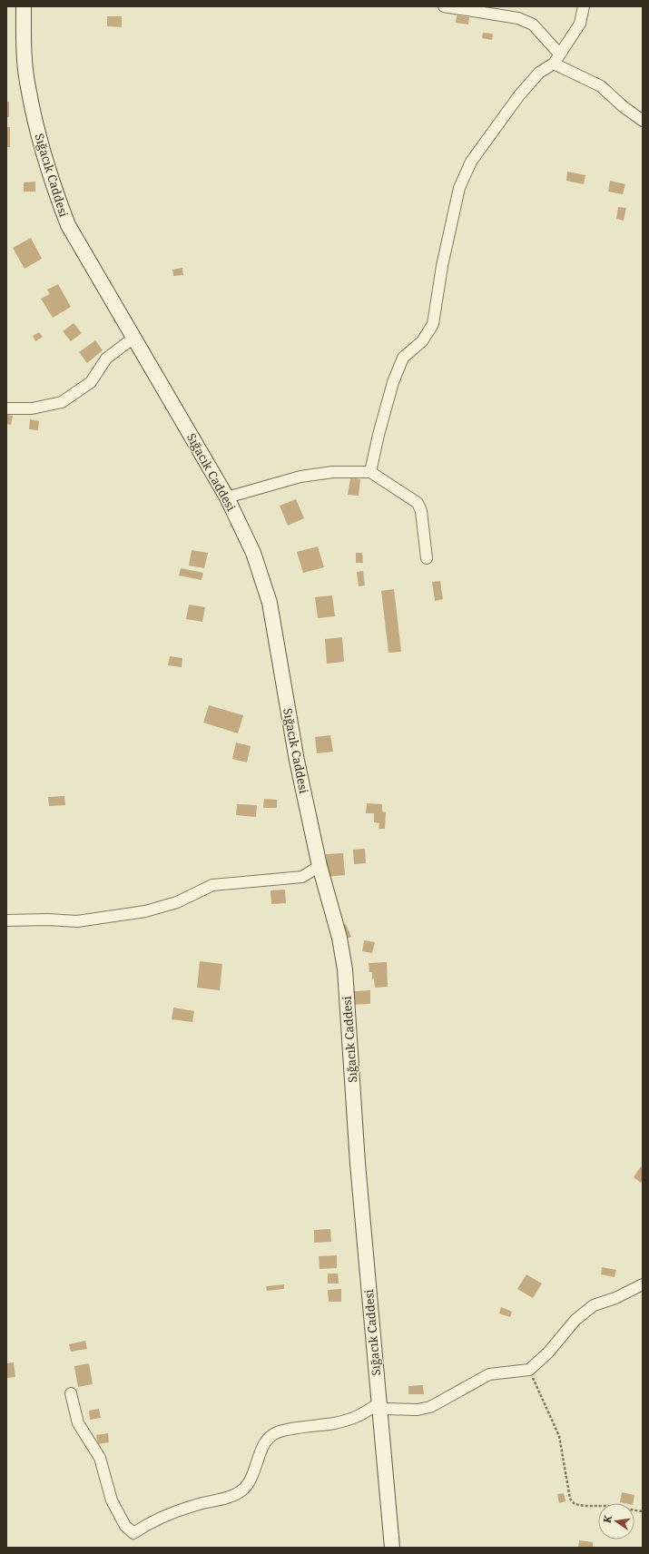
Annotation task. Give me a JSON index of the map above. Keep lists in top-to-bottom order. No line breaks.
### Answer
{"streets":{"main road":["Sığacık Caddesi"]},"north":"left"}
